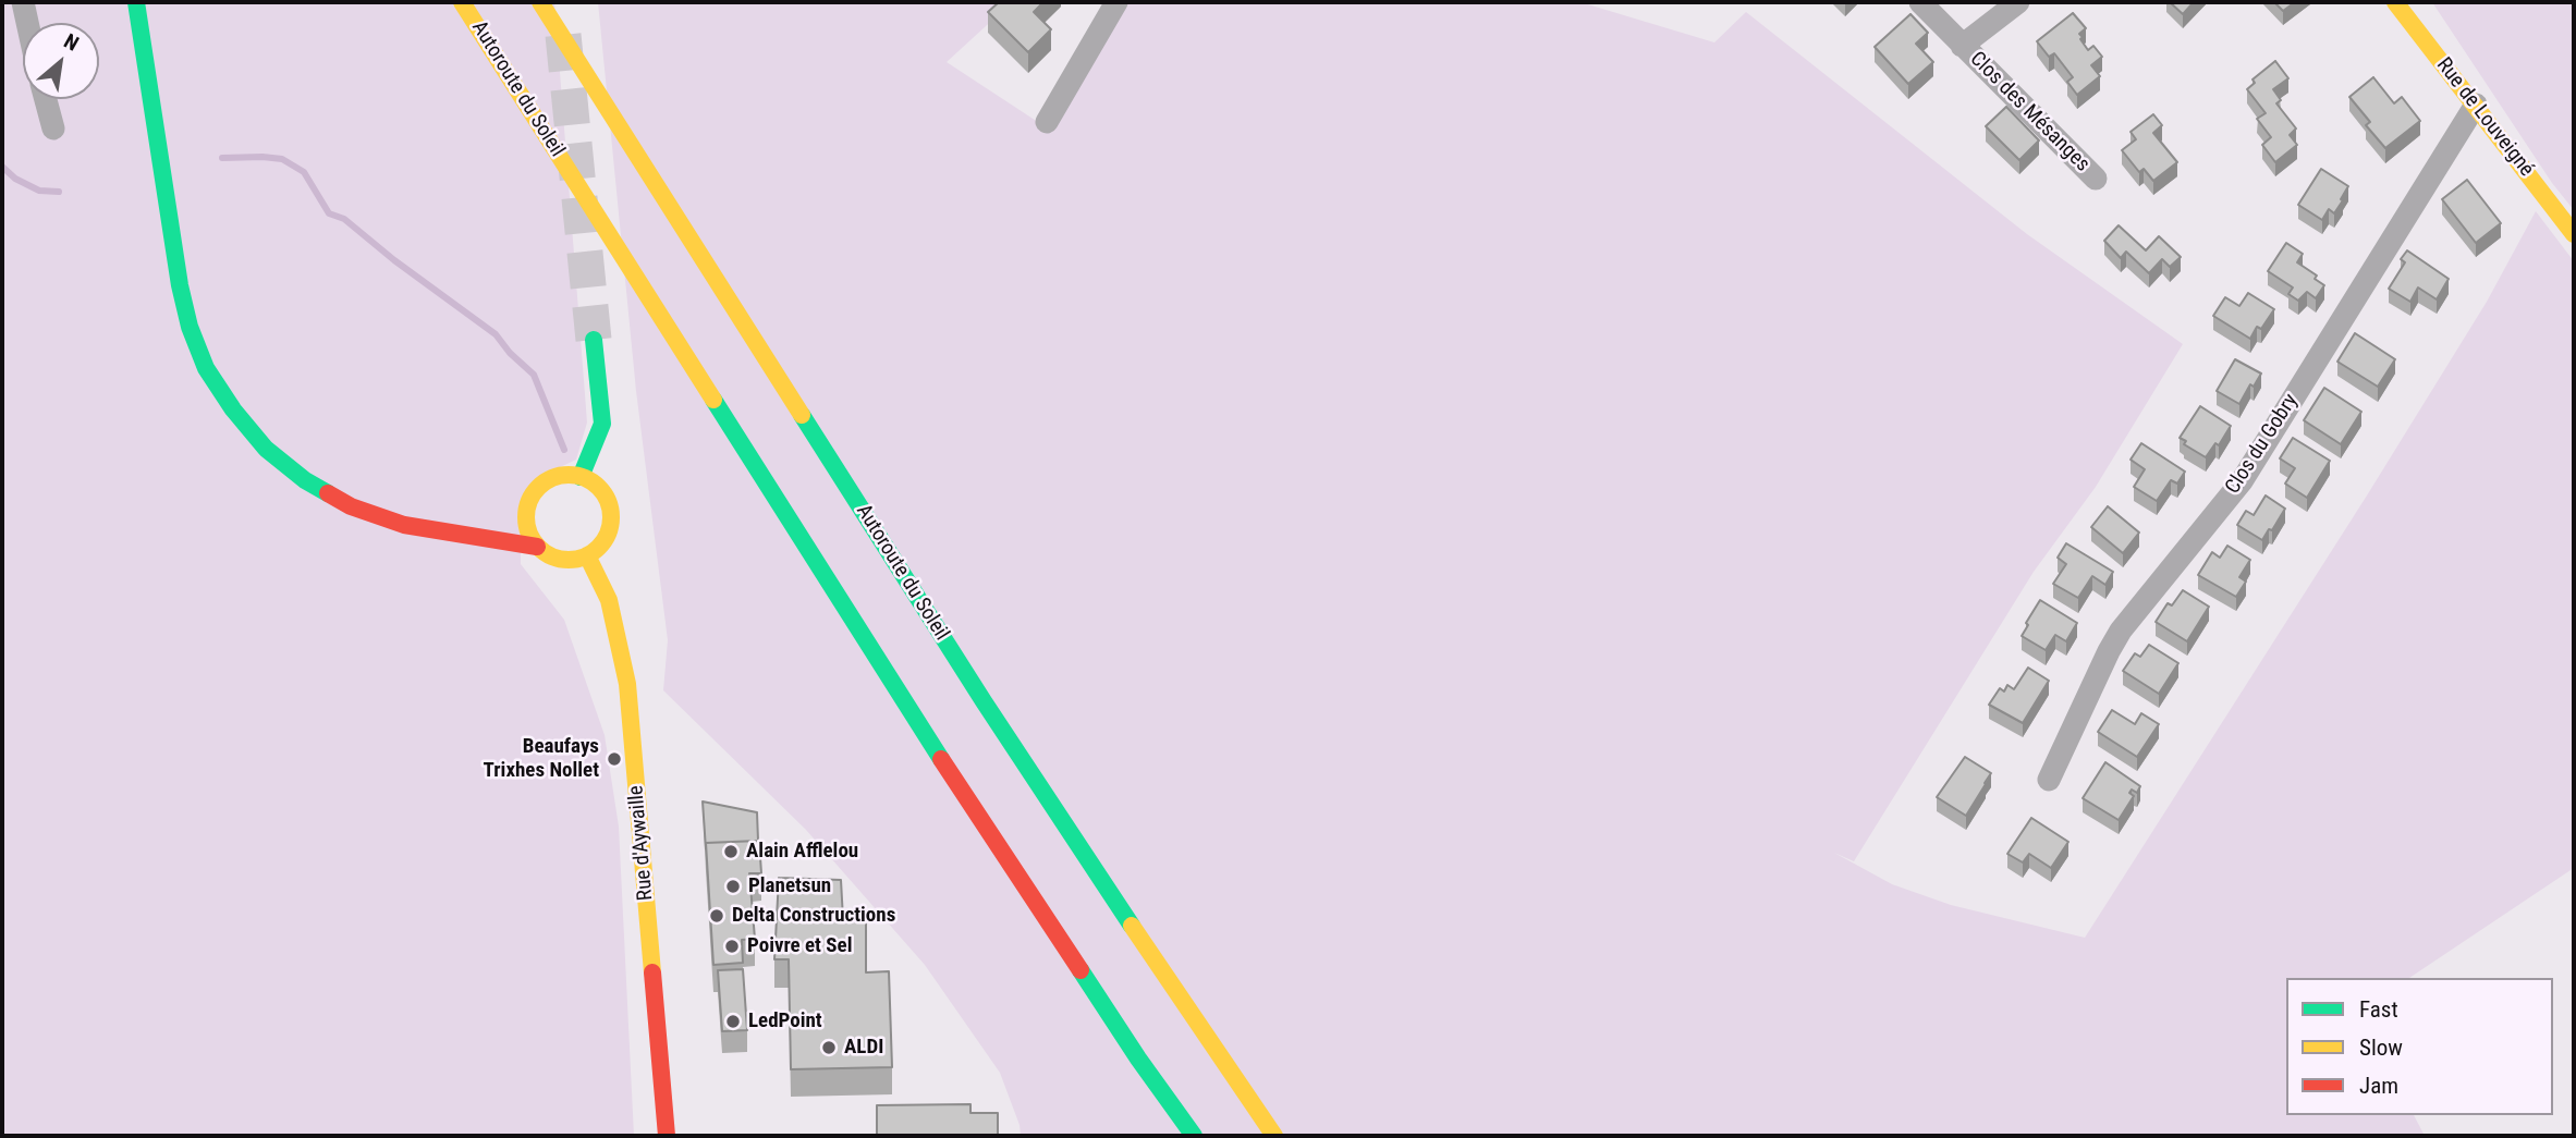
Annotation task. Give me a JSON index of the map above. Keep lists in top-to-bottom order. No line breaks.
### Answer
{"streets":{"main road":["Autoroute du Soleil","Rue de Louveigné","Rue d'Aywaille"],"street":["Clos des Mésanges","Clos du Gobry"]},"crossings":[["Rue de Louveigné","Clos du Gobry"]],"places":["Beaufays Trixhes Nollet","Alain Afflelou","Planetsun","Delta Constructions","Poivre et Sel","LedPoint","ALDI"],"legend":["Fast","Slow","Jam"],"north":"top right"}
